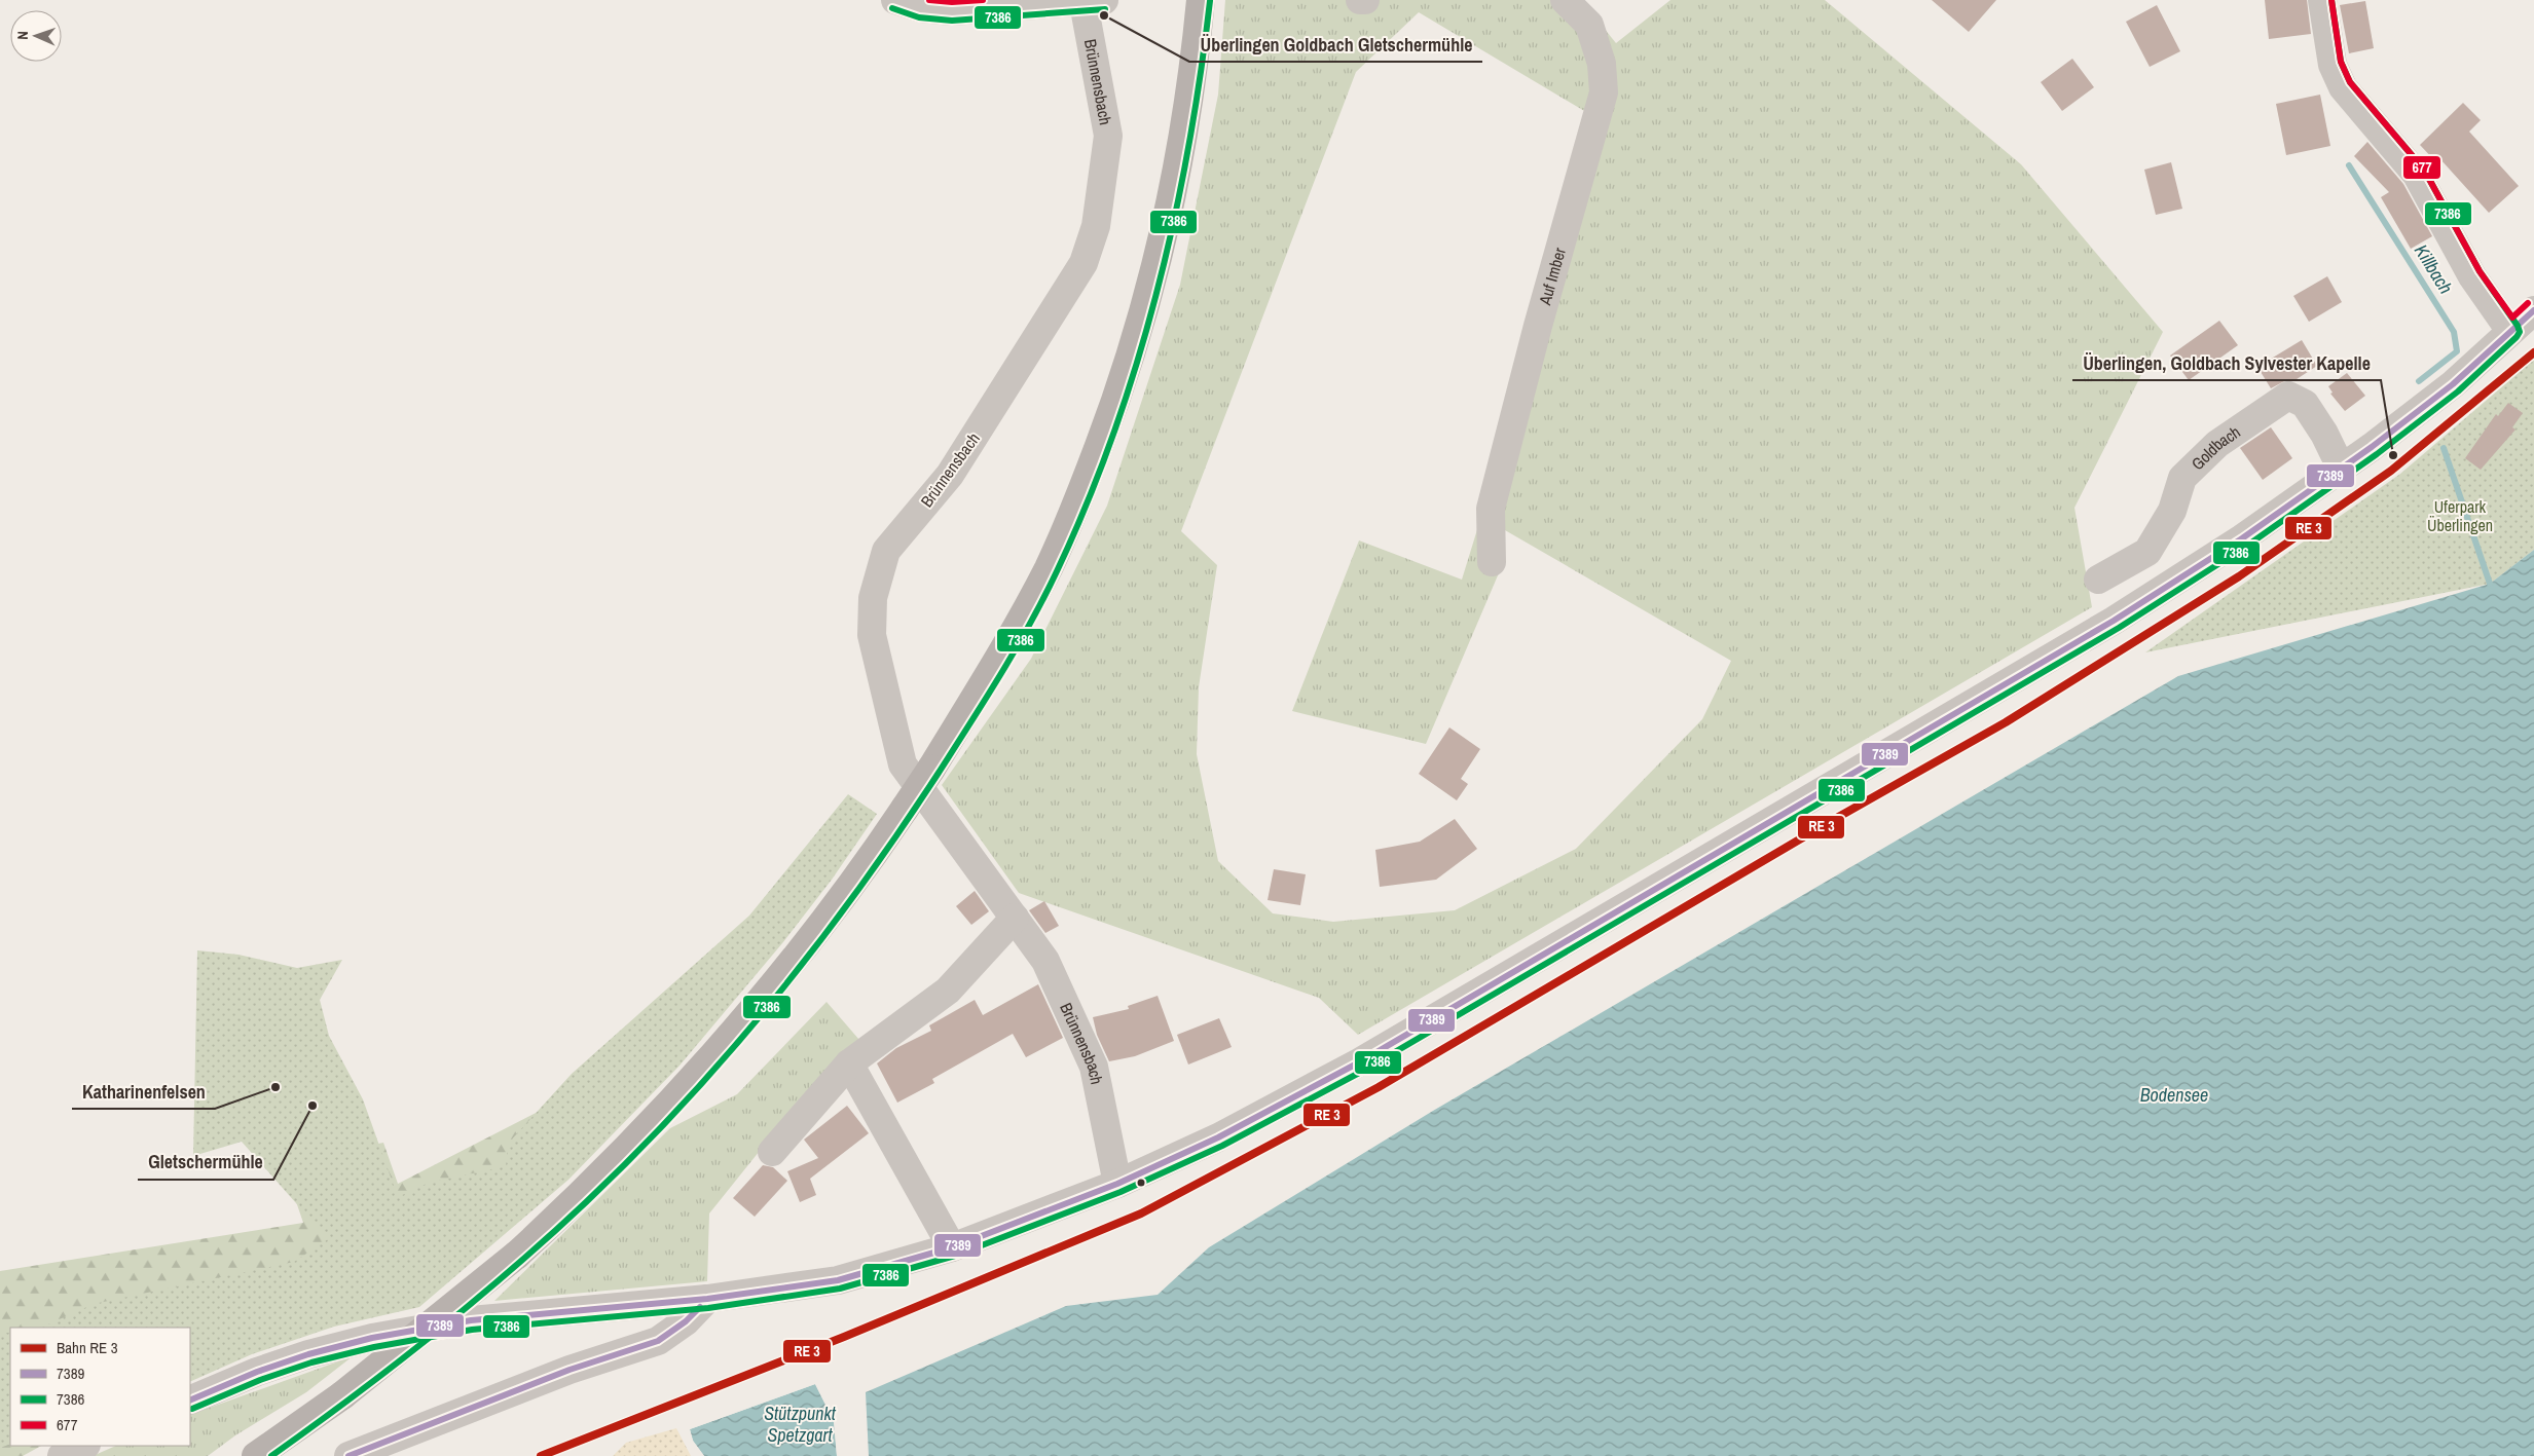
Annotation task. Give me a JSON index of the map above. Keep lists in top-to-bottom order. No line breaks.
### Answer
{"streets":{"street":["Brünnensbach","Auf Imber","Goldbach"]},"water":["Killbach","Bodensee","Stützpunkt Spetzgart"],"parks":["Uferpark Überlingen"],"places":["Überlingen Goldbach Gletschermühle","Überlingen, Goldbach Sylvester Kapelle","Katharinenfelsen","Gletschermühle"],"lines":["transit line 7386","transit line 677","transit line 7389"],"legend":["Bahn RE 3","7389","7386","677"],"north":"left"}
